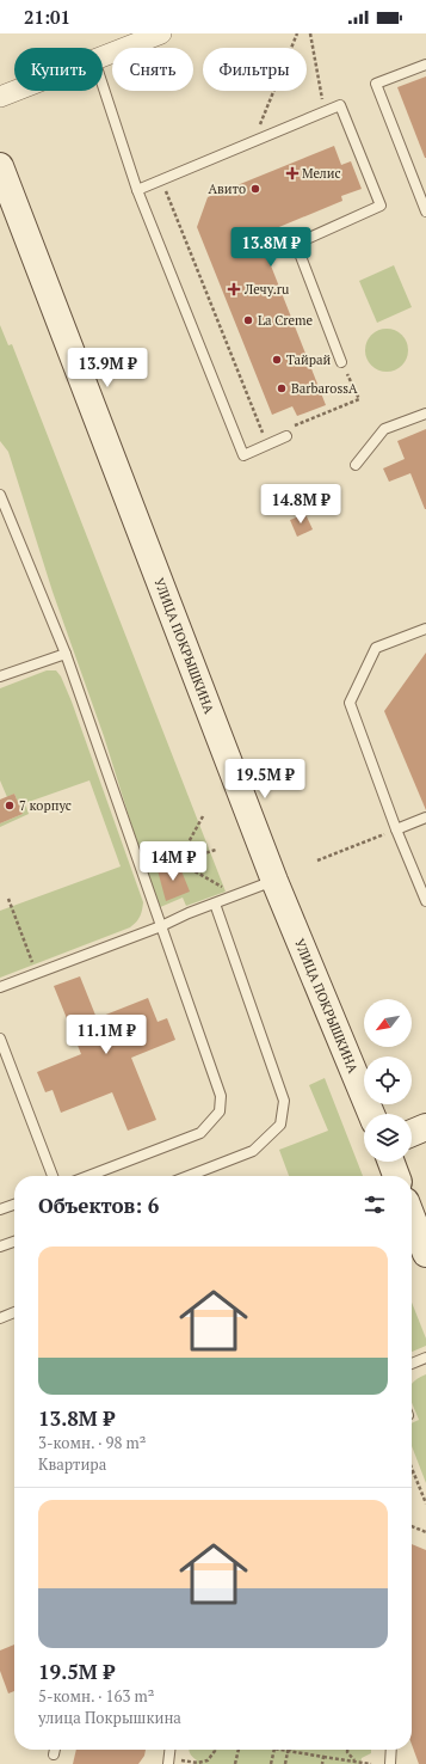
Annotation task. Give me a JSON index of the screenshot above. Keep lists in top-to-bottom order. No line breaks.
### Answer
{"streets":{"main road":["УЛИЦА ПОКРЫШКИНА"]},"places":{"health":["Мелис","Лечу.ru"],"other":["Авито","La Creme","Тайрай","BarbarossA","7 корпус"]},"north":"bottom left","page":{"status":"21:01","chip":["Купить","Снять","Фильтры"],"price":["13.8M ₽","13.9M ₽","14.8M ₽","19.5M ₽","14M ₽","11.1M ₽"],"heading":"Объектов: 6","list":[{"name":"13.8M ₽","note":"3-комн. · 98 m² · Квартира"},{"name":"19.5M ₽","note":"5-комн. · 163 m² · улица Покрышкина"}]}}
